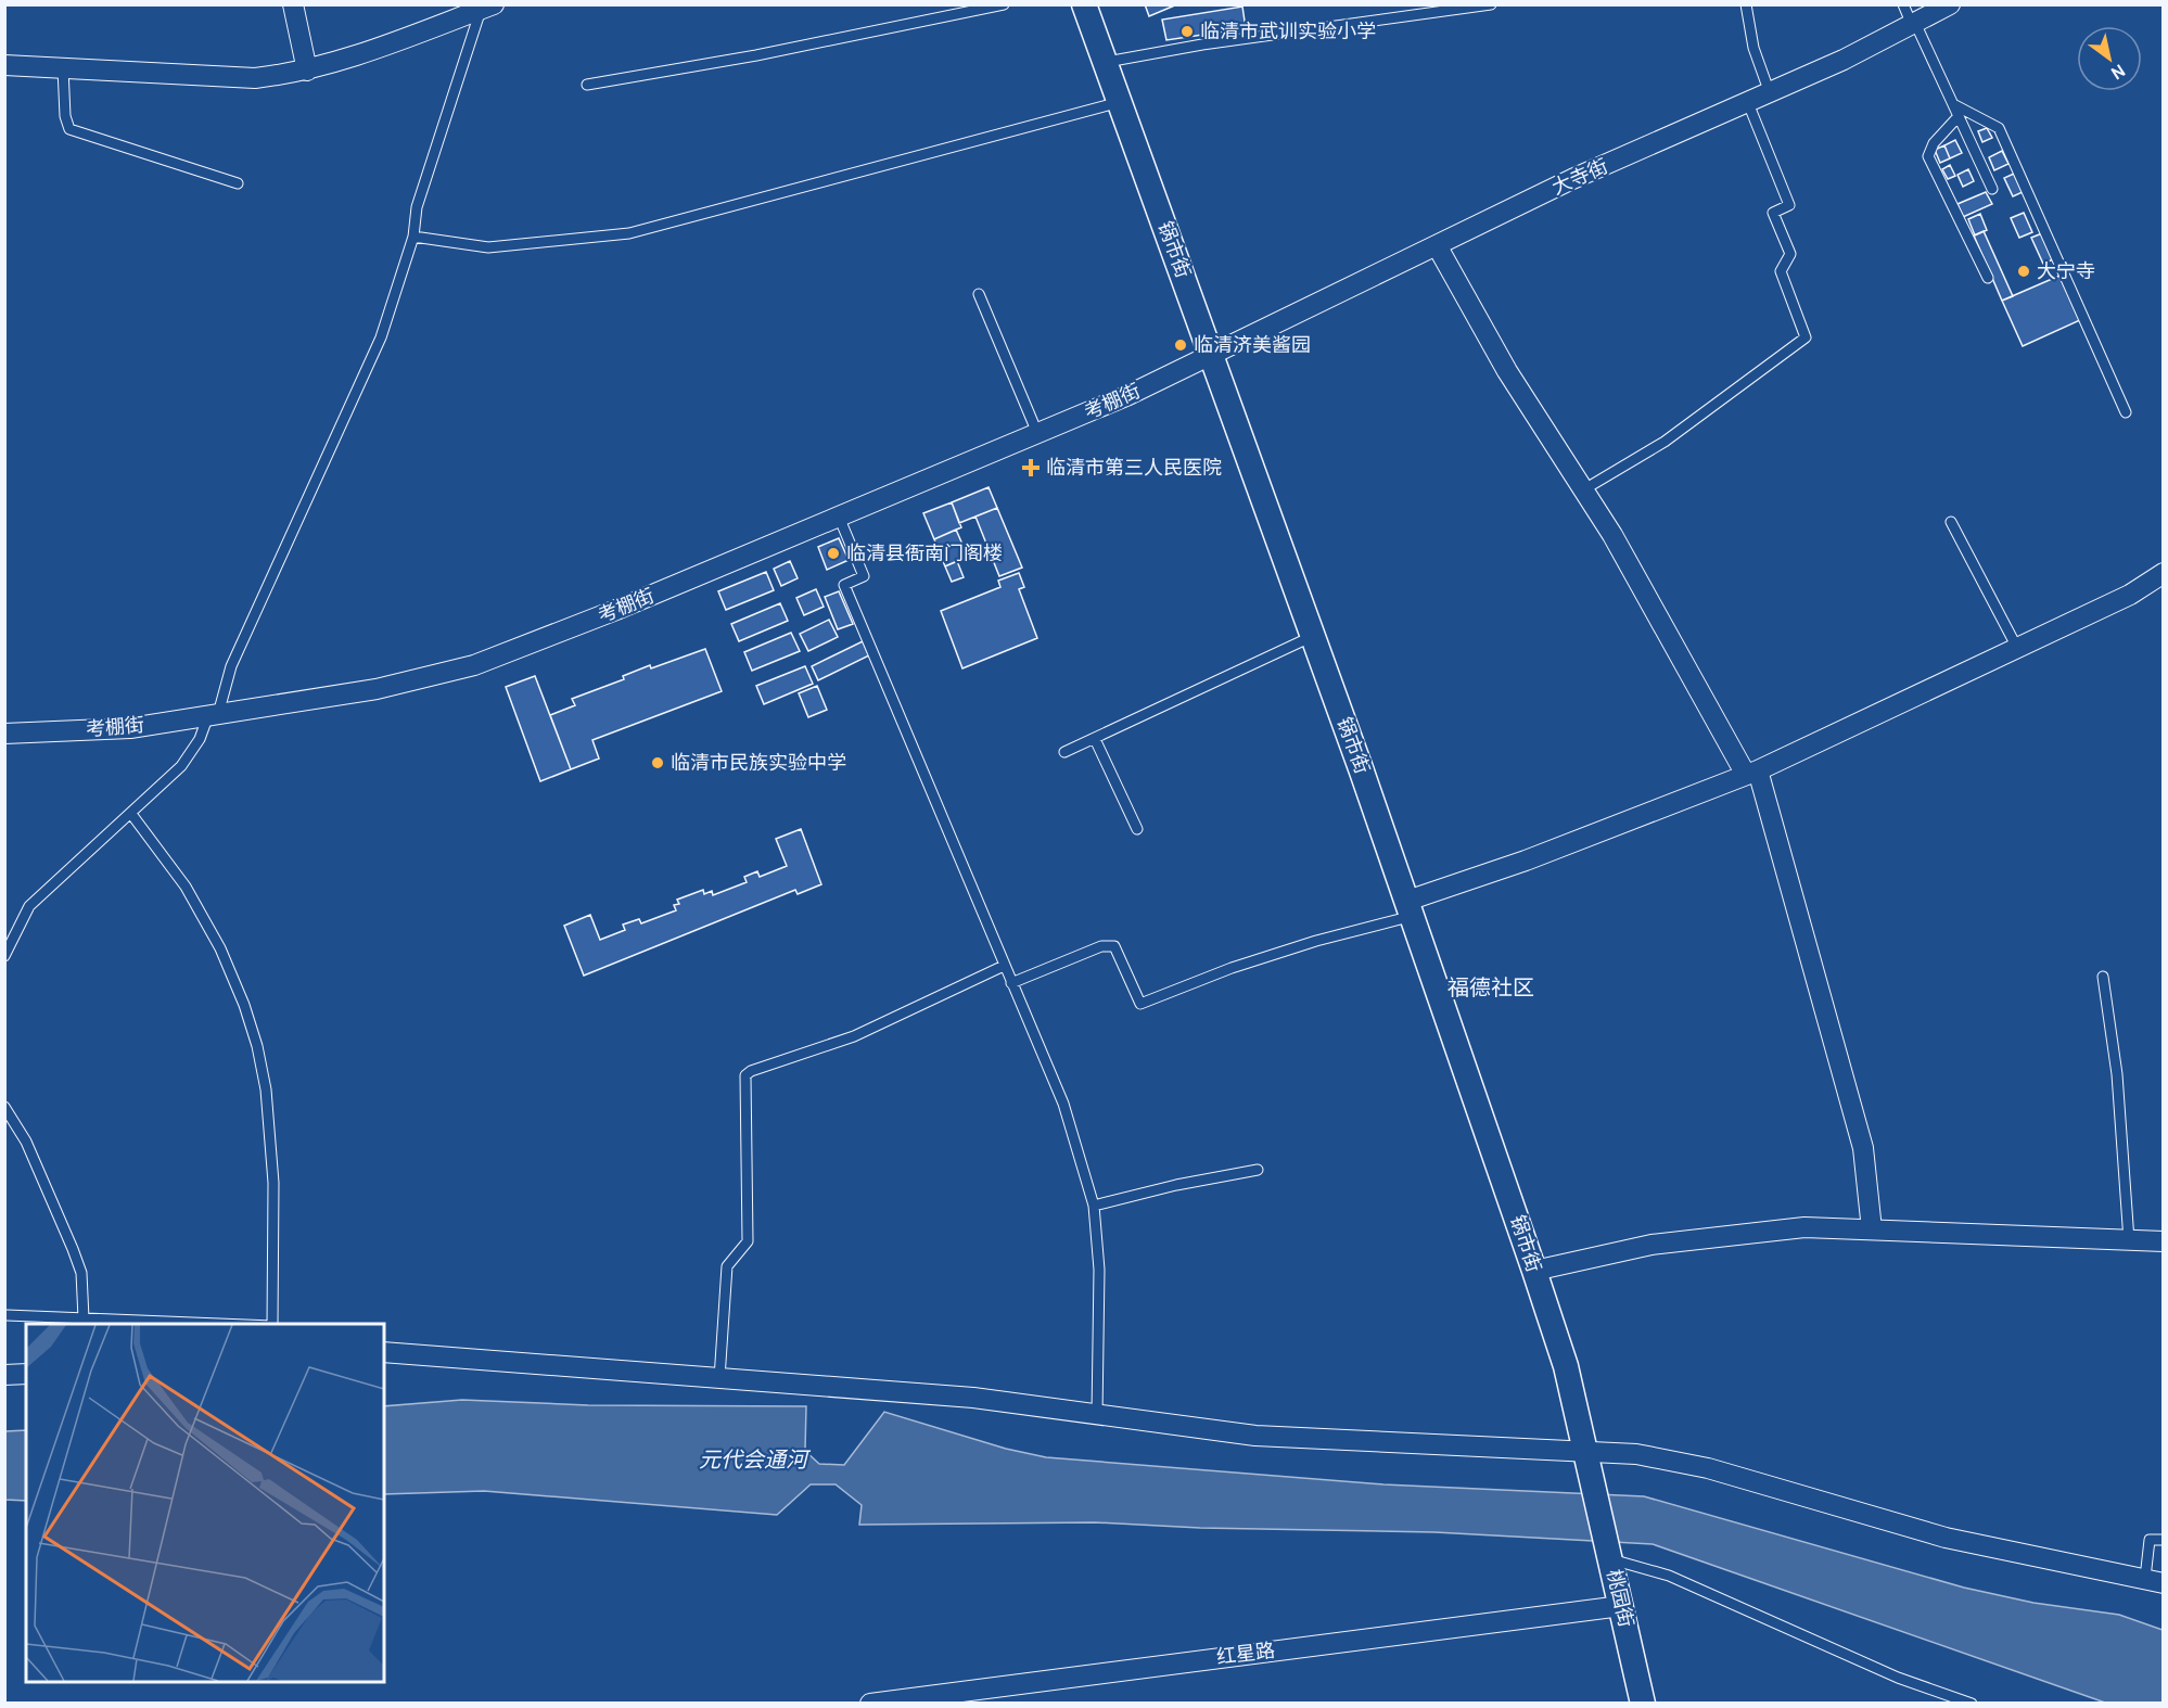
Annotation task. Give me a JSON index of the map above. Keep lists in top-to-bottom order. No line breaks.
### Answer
{"streets":{"street":["大寺街","锅市街","考棚街","桃园街","红星路"]},"crossings":[["大寺街","锅市街"],["大寺街","考棚街"],["锅市街","考棚街"],["锅市街","桃园街"],["桃园街","红星路"]],"districts":["福德社区"],"water":["元代会通河"],"places":{"other":["临清市武训实验小学","大宁寺","临清济美酱园","临清县衙南门阁楼","临清市民族实验中学"],"health":["临清市第三人民医院"]},"north":"bottom right"}
